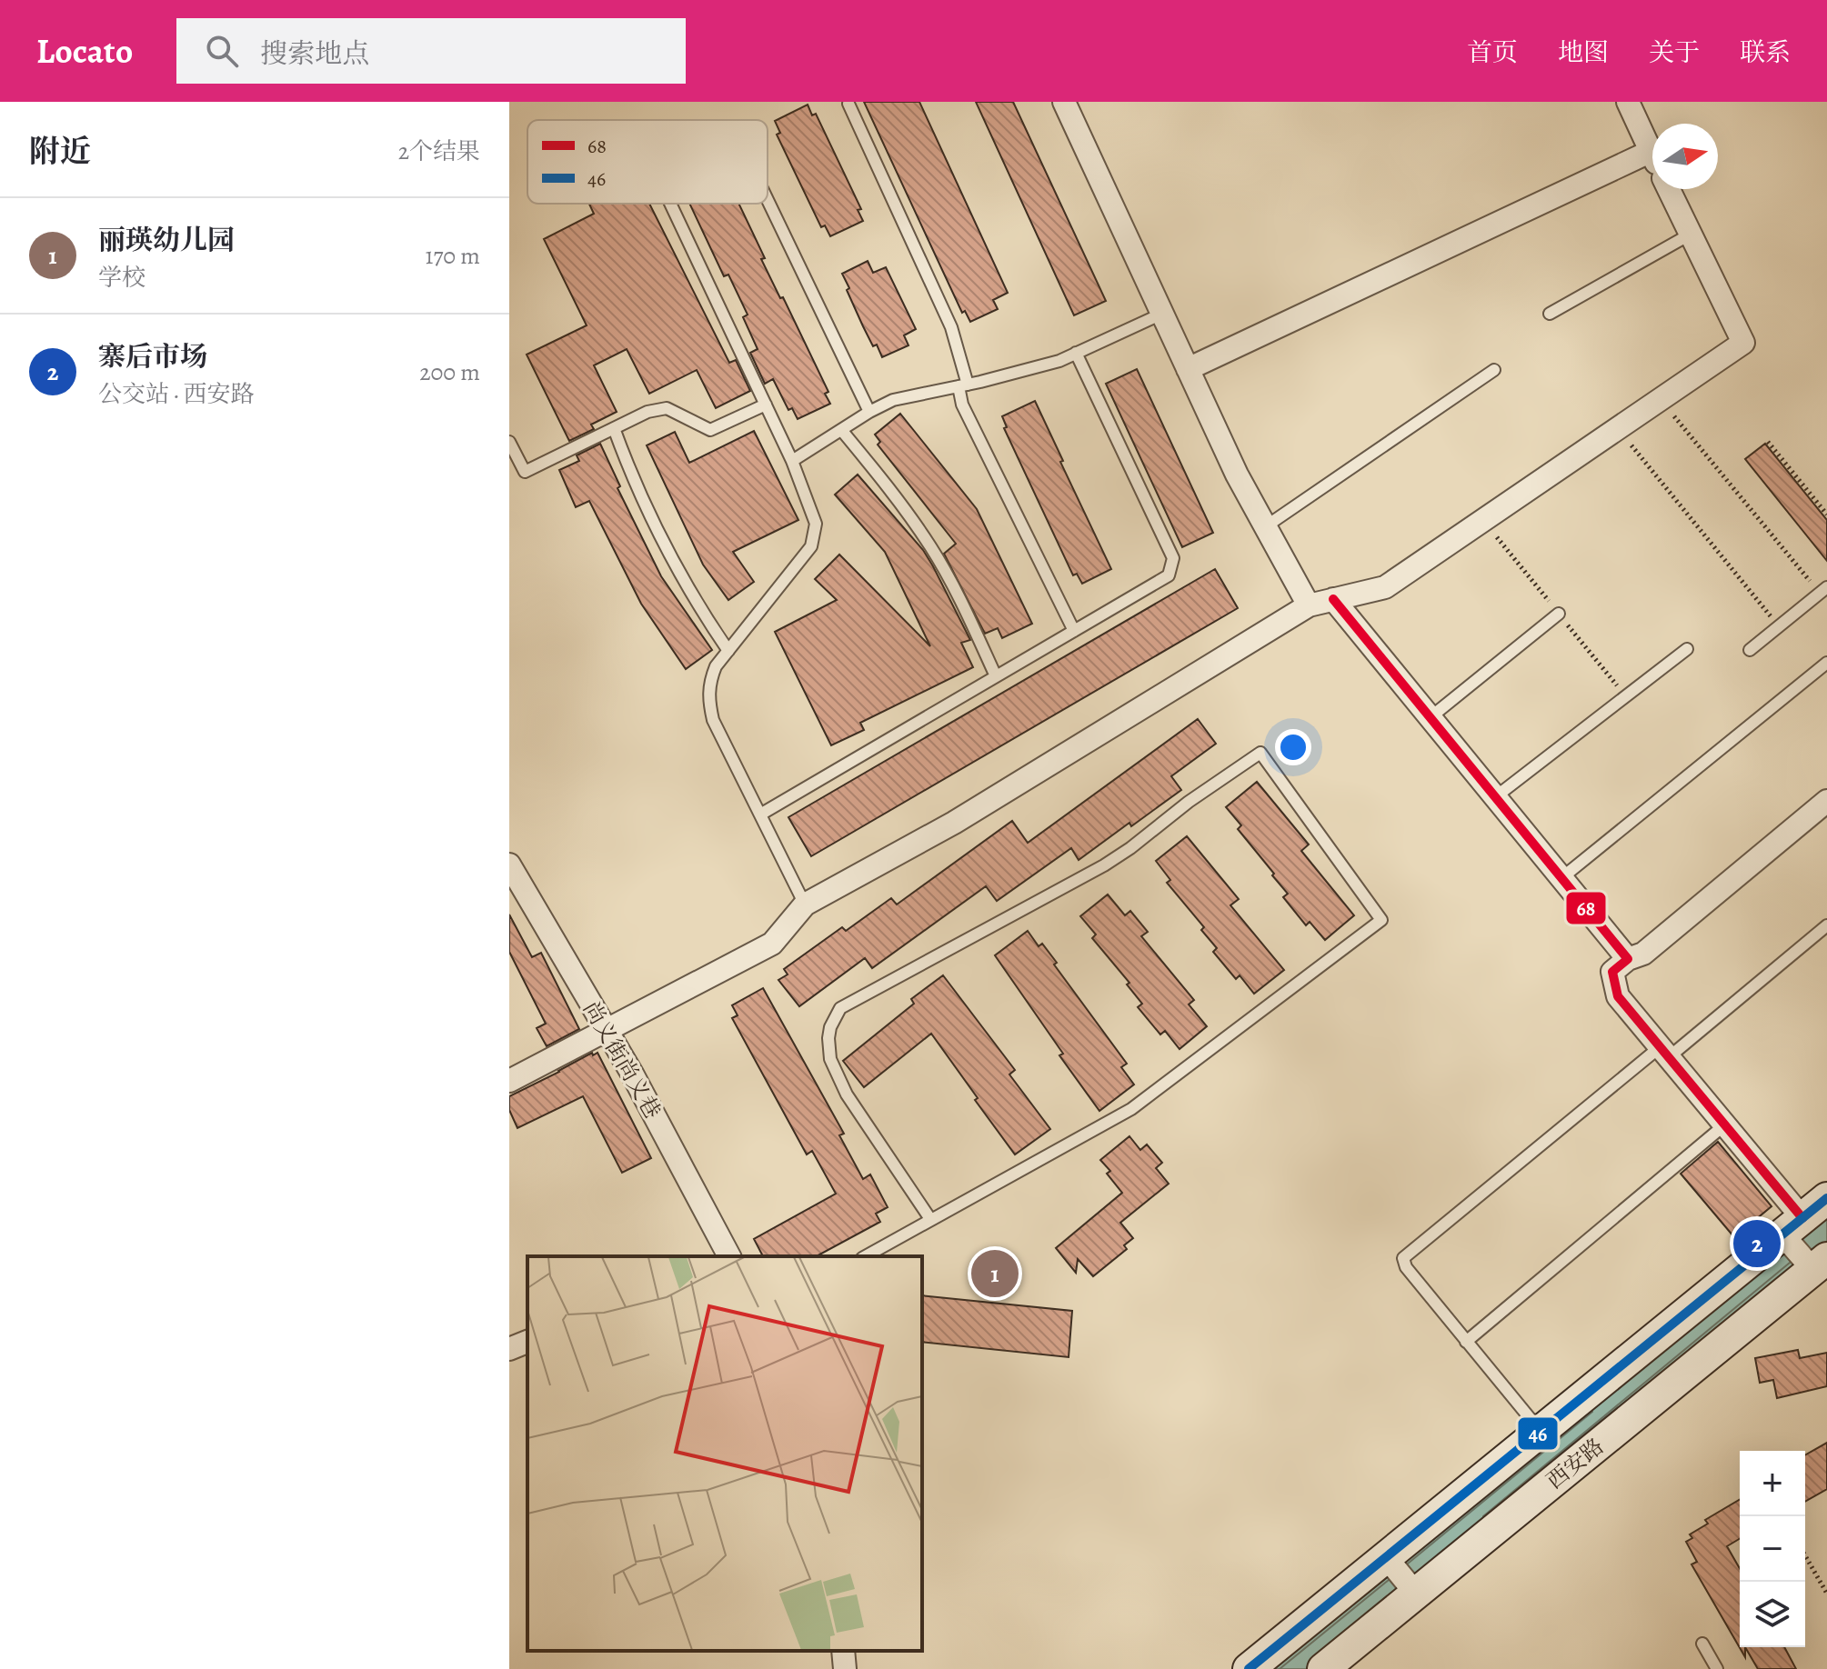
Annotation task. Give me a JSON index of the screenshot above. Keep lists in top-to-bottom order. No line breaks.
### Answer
{"streets":{"street":["尚义街尚义巷","西安路"]},"lines":["transit line 68","transit line 46"],"legend":["68","46"],"north":"right","page":{"header":"Locato","search":"搜索地点","nav":["首页","地图","关于","联系"],"heading":["附近","2个结果"],"list":[{"mark":"1","name":"丽瑛幼儿园","note":"学校","value":"170 m"},{"mark":"2","name":"寨后市场","note":"公交站 · 西安路","value":"200 m"}],"pins":["2","1"],"map_buttons":["+","−"]}}
